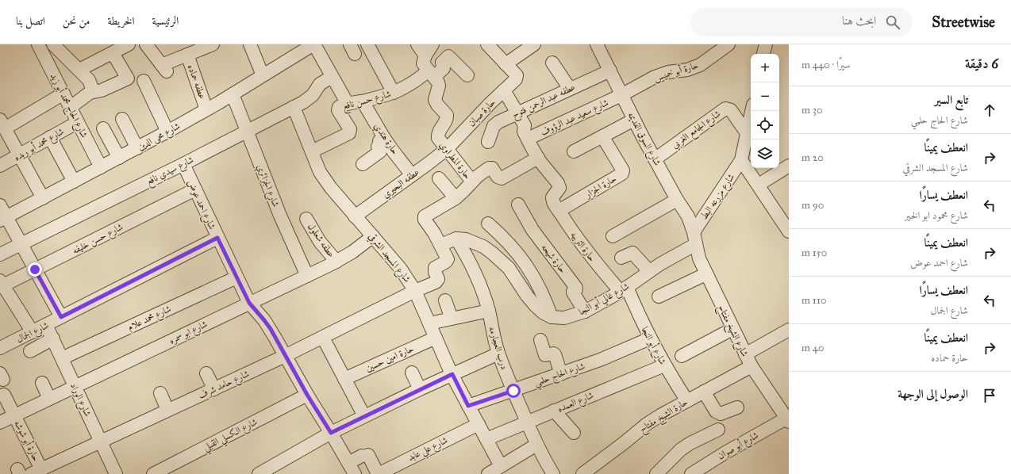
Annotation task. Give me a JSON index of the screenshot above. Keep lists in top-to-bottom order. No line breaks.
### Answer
{"streets":{"street":["حارة أبو خميس","عطفه حماده","شارع حسن نافع","عطفه عبد الرحمن فتوح","شارع الحاج محمد أبو زيد","حارة صبان","شارع سعيد عبد الرؤوف","شارع الجامع الغربي","شارع محى الدين","حارة هندي","شارع السوق القديمه","شارع محمد أبو ريده","حارة المطراوي","شارع سيدي نافع","عطفه البحيري","شارع الجزائري","حارة الجزار","شارع مزرعه البط","شارع احمد عوض","شارع حسن خليفه","عطفه شعلول","حارة التربيه","شارع المسجد الشرقي","حارة شيحه","شارع غالي أبو النجا","شارع محمد علام","شارع الشيخ مفتاح","شارع الجمال","شارع ابو سمره","شارع أبو النجا","درب العجارمه","حارة امين حسين","شارع الحاج حلمي","شارع حامد شرف","شارع الوراد","شارع العمده","حارة الشيخ مفتاح","شارع الكسلي القبلي","حارة أبو شوشه","شارع أبو صوان","شارع علي عابد"]},"crossings":[["حارة أبو خميس","شارع سعيد عبد الرؤوف"],["حارة أبو خميس","شارع السوق القديمه"],["عطفه حماده","شارع محى الدين"],["شارع حسن نافع","حارة هندي"],["شارع حسن نافع","حارة المطراوي"],["عطفه عبد الرحمن فتوح","شارع السوق القديمه"],["شارع الحاج محمد أبو زيد","شارع محى الدين"],["شارع الحاج محمد أبو زيد","شارع محمد أبو ريده"],["حارة صبان","حارة المطراوي"],["حارة صبان","عطفه البحيري"],["شارع سعيد عبد الرؤوف","شارع السوق القديمه"],["شارع الجامع الغربي","شارع السوق القديمه"],["شارع محى الدين","شارع الجزائري"],["حارة هندي","عطفه البحيري"],["شارع السوق القديمه","شارع مزرعه البط"],["شارع السوق القديمه","شارع غالي أبو النجا"],["شارع السوق القديمه","شارع الشيخ مفتاح"],["حارة المطراوي","عطفه البحيري"],["شارع سيدي نافع","شارع الجزائري"],["شارع سيدي نافع","شارع احمد عوض"],["شارع سيدي نافع","شارع المسجد الشرقي"],["عطفه البحيري","شارع المسجد الشرقي"],["شارع الجزائري","شارع ابو سمره"],["حارة الجزار","حارة التربيه"],["شارع مزرعه البط","شارع غالي أبو النجا"],["شارع مزرعه البط","شارع الشيخ مفتاح"],["شارع احمد عوض","شارع حسن خليفه"],["شارع احمد عوض","شارع محمد علام"],["شارع احمد عوض","شارع الجمال"],["شارع احمد عوض","شارع ابو سمره"],["شارع احمد عوض","شارع حامد شرف"],["شارع احمد عوض","شارع الكسلي القبلي"],["عطفه شعلول","شارع ابو سمره"],["حارة التربيه","شارع غالي أبو النجا"],["حارة التربيه","شارع أبو النجا"],["شارع المسجد الشرقي","شارع ابو سمره"],["شارع المسجد الشرقي","حارة امين حسين"],["شارع المسجد الشرقي","شارع الحاج حلمي"],["شارع المسجد الشرقي","شارع حامد شرف"],["شارع المسجد الشرقي","شارع العمده"],["شارع المسجد الشرقي","شارع علي عابد"],["حارة شيحه","شارع غالي أبو النجا"],["شارع غالي أبو النجا","شارع الشيخ مفتاح"],["شارع غالي أبو النجا","شارع أبو النجا"],["شارع محمد علام","شارع الوراد"],["شارع الشيخ مفتاح","حارة الشيخ مفتاح"],["شارع الشيخ مفتاح","شارع أبو صوان"],["شارع الجمال","شارع الوراد"],["شارع ابو سمره","شارع الوراد"],["شارع ابو سمره","حارة أبو شوشه"],["شارع أبو النجا","شارع الحاج حلمي"],["شارع أبو النجا","شارع العمده"],["شارع أبو النجا","حارة الشيخ مفتاح"],["درب العجارمه","شارع الحاج حلمي"],["درب العجارمه","شارع العمده"],["شارع حامد شرف","شارع الوراد"],["شارع حامد شرف","حارة أبو شوشه"]],"page":{"header":"Streetwise","search":"ابحث هنا","nav":["الرئيسية","الخريطة","من نحن","اتصل بنا"],"heading":["6 دقيقة","سيرًا · 440 m"],"map_buttons":["+","−"],"list":[["تابع السير","شارع الحاج حلمي","30 m"],["انعطف يمينًا","شارع المسجد الشرقي","20 m"],["انعطف يسارًا","شارع محمود ابو الخير","90 m"],["انعطف يمينًا","شارع احمد عوض","150 m"],["انعطف يسارًا","شارع الجمال","110 m"],["انعطف يمينًا","حارة حماده","40 m"],"الوصول إلى الوجهة"]}}
